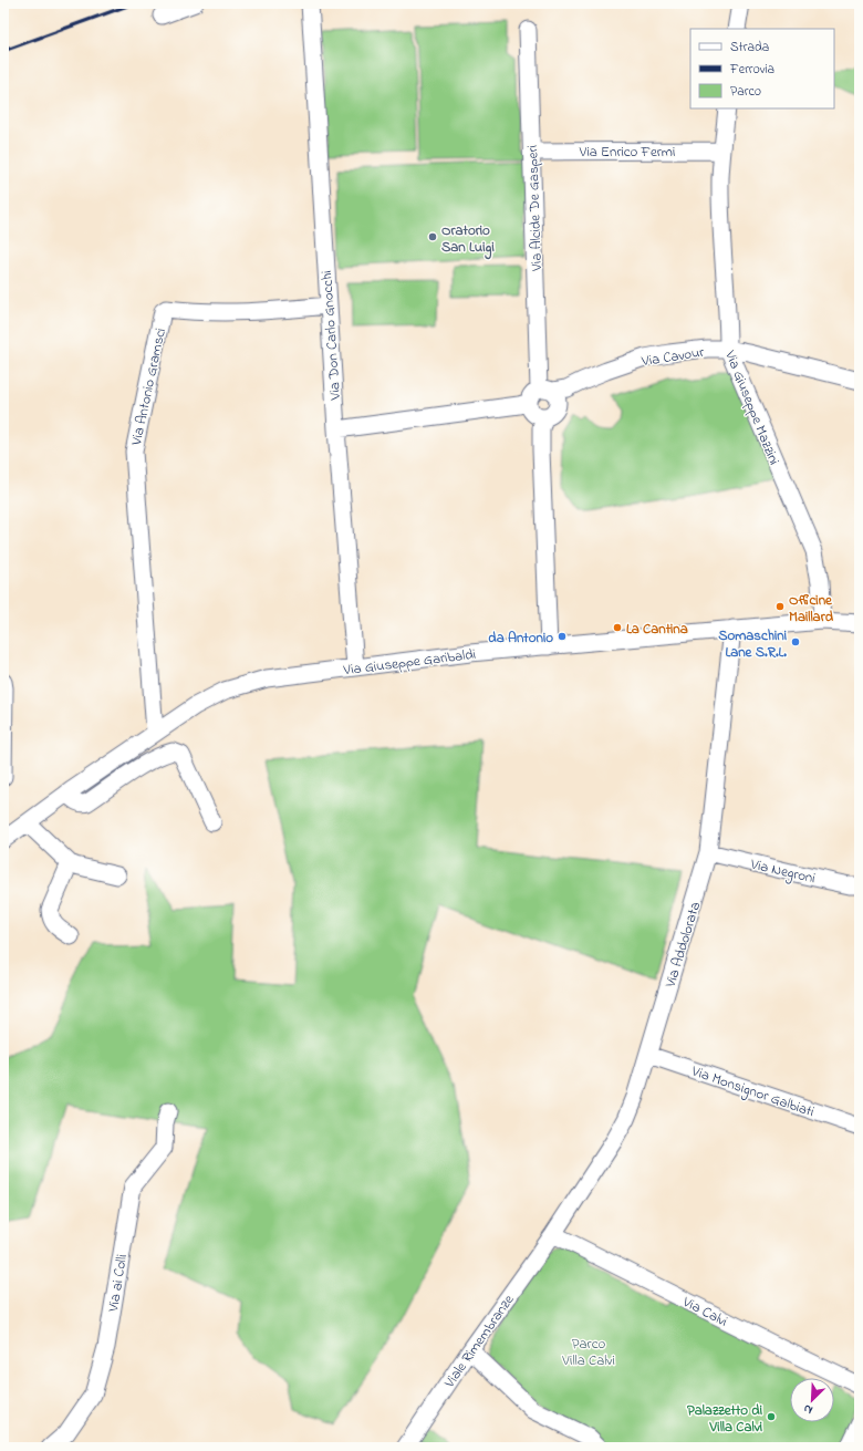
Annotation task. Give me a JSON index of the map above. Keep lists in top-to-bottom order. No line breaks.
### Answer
{"streets":{"street":["Via Enrico Fermi","Via Alcide De Gasperi","Via Don Carlo Gnocchi","Via Cavour","Via Antonio Gramsci","Via Giuseppe Mazzini","Via Giuseppe Garibaldi","Via Negroni","Via Addolorata","Via Monsignor Galbiati","Via ai Colli","Via Calvi","Viale Rimembranze"]},"crossings":[["Via Enrico Fermi","Via Alcide De Gasperi"],["Via Enrico Fermi","Via Giuseppe Mazzini"],["Via Alcide De Gasperi","Via Cavour"],["Via Don Carlo Gnocchi","Via Antonio Gramsci"],["Via Don Carlo Gnocchi","Via Giuseppe Garibaldi"],["Via Cavour","Via Giuseppe Mazzini"],["Via Antonio Gramsci","Via Giuseppe Garibaldi"],["Via Giuseppe Mazzini","Via Giuseppe Garibaldi"],["Via Giuseppe Garibaldi","Via Addolorata"],["Via Negroni","Via Addolorata"],["Via Addolorata","Via Monsignor Galbiati"],["Via Addolorata","Via Calvi"],["Via Addolorata","Viale Rimembranze"],["Via Calvi","Viale Rimembranze"]],"parks":["Parco Villa Calvi"],"places":["Oratorio San Luigi","Officine Maillard","La Cantina","da Antonio","Somaschini Lane S.R.L.","Palazzetto di Villa Calvi"],"legend":["Strada","Ferrovia","Parco"],"north":"bottom left"}
